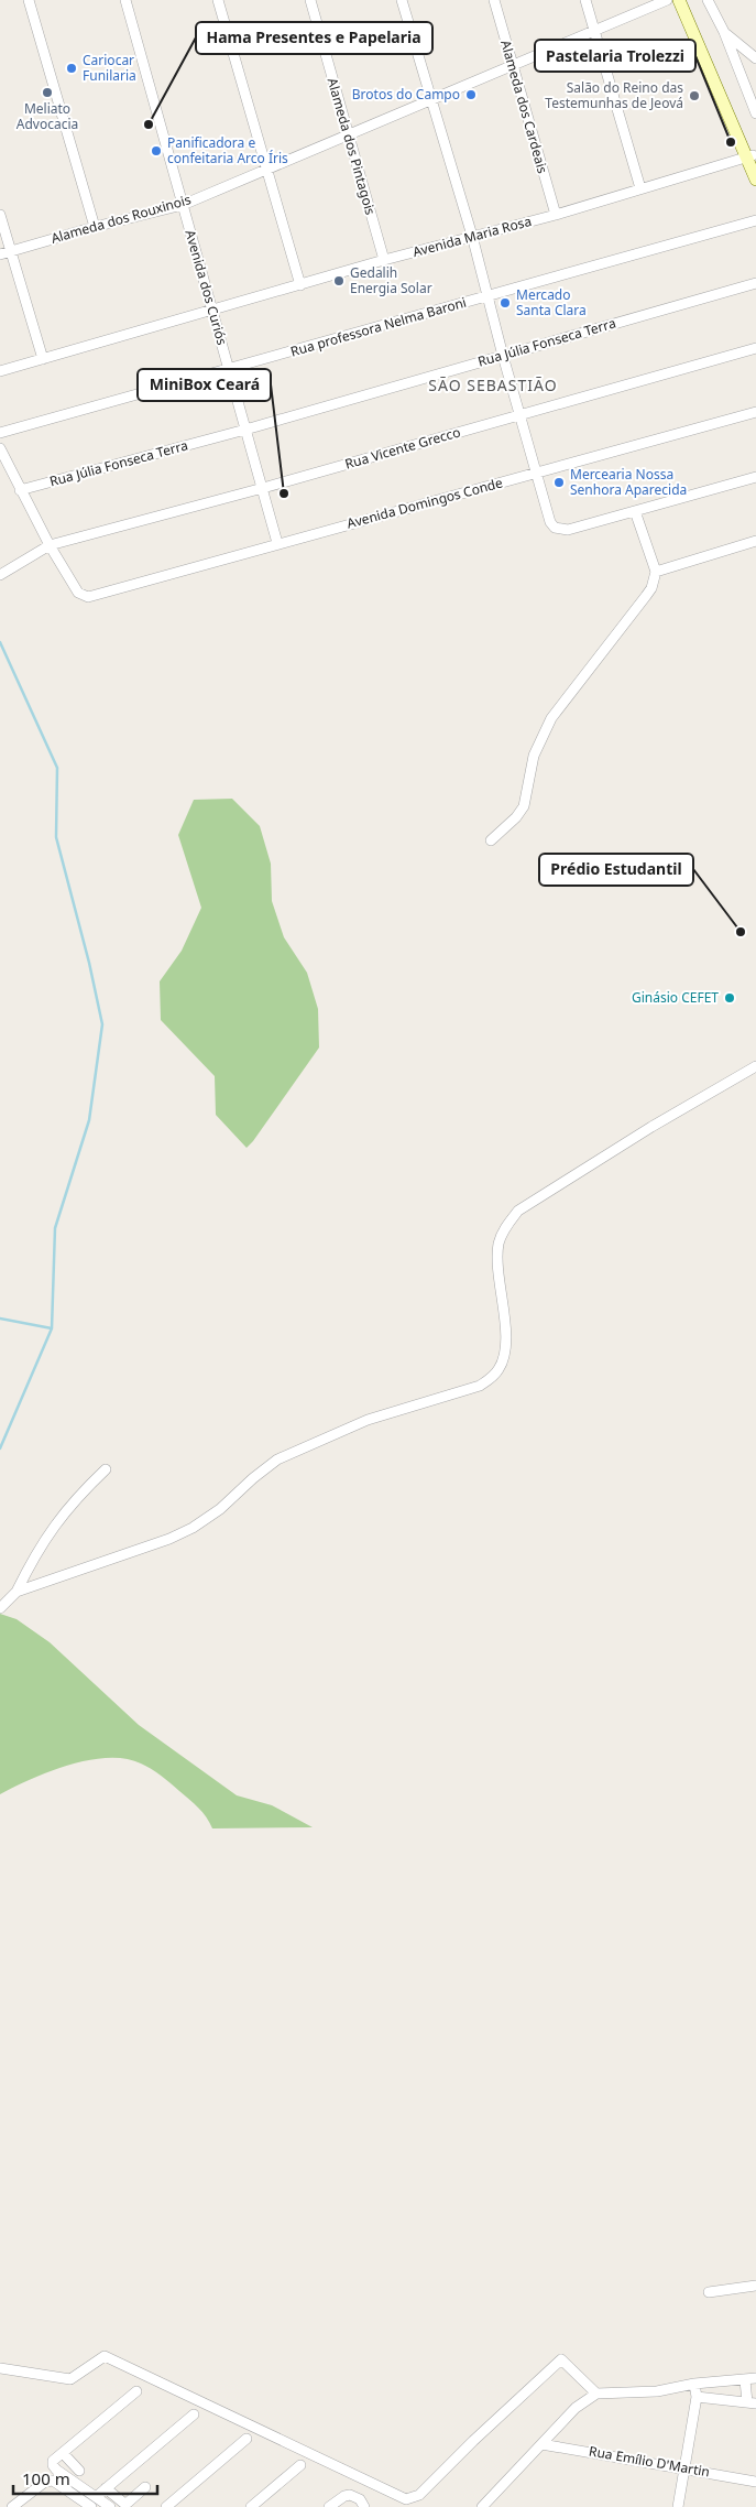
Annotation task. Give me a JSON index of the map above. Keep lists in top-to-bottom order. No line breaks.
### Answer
{"streets":{"street":["Alameda dos Cardeais","Alameda dos Pintagois","Alameda dos Rouxinois","Avenida Maria Rosa","Avenida dos Curiós","Rua professora Nelma Baroni","Rua Júlia Fonseca Terra","Rua Vicente Grecco","Avenida Domingos Conde","Rua Emílio D'Martin"]},"crossings":[["Alameda dos Cardeais","Alameda dos Rouxinois"],["Alameda dos Cardeais","Avenida Maria Rosa"],["Alameda dos Pintagois","Alameda dos Rouxinois"],["Alameda dos Pintagois","Avenida Maria Rosa"],["Alameda dos Rouxinois","Avenida dos Curiós"],["Avenida Maria Rosa","Avenida dos Curiós"],["Avenida dos Curiós","Rua professora Nelma Baroni"],["Avenida dos Curiós","Rua Júlia Fonseca Terra"],["Avenida dos Curiós","Rua Vicente Grecco"],["Avenida dos Curiós","Avenida Domingos Conde"],["Rua Vicente Grecco","Avenida Domingos Conde"]],"districts":["SÃO SEBASTIÃO"],"places":["Cariocar Funilaria","Meliato Advocacia","Brotos do Campo","Salão do Reino das Testemunhas de Jeová","Hama Presentes e Papelaria","Pastelaria Trolezzi","Panificadora e confeitaria Arco Íris","Gedalih Energia Solar","Mercado Santa Clara","Mercearia Nossa Senhora Aparecida","MiniBox Ceará","Prédio Estudantil","Ginásio CEFET"],"scale_bar":"100 m"}
